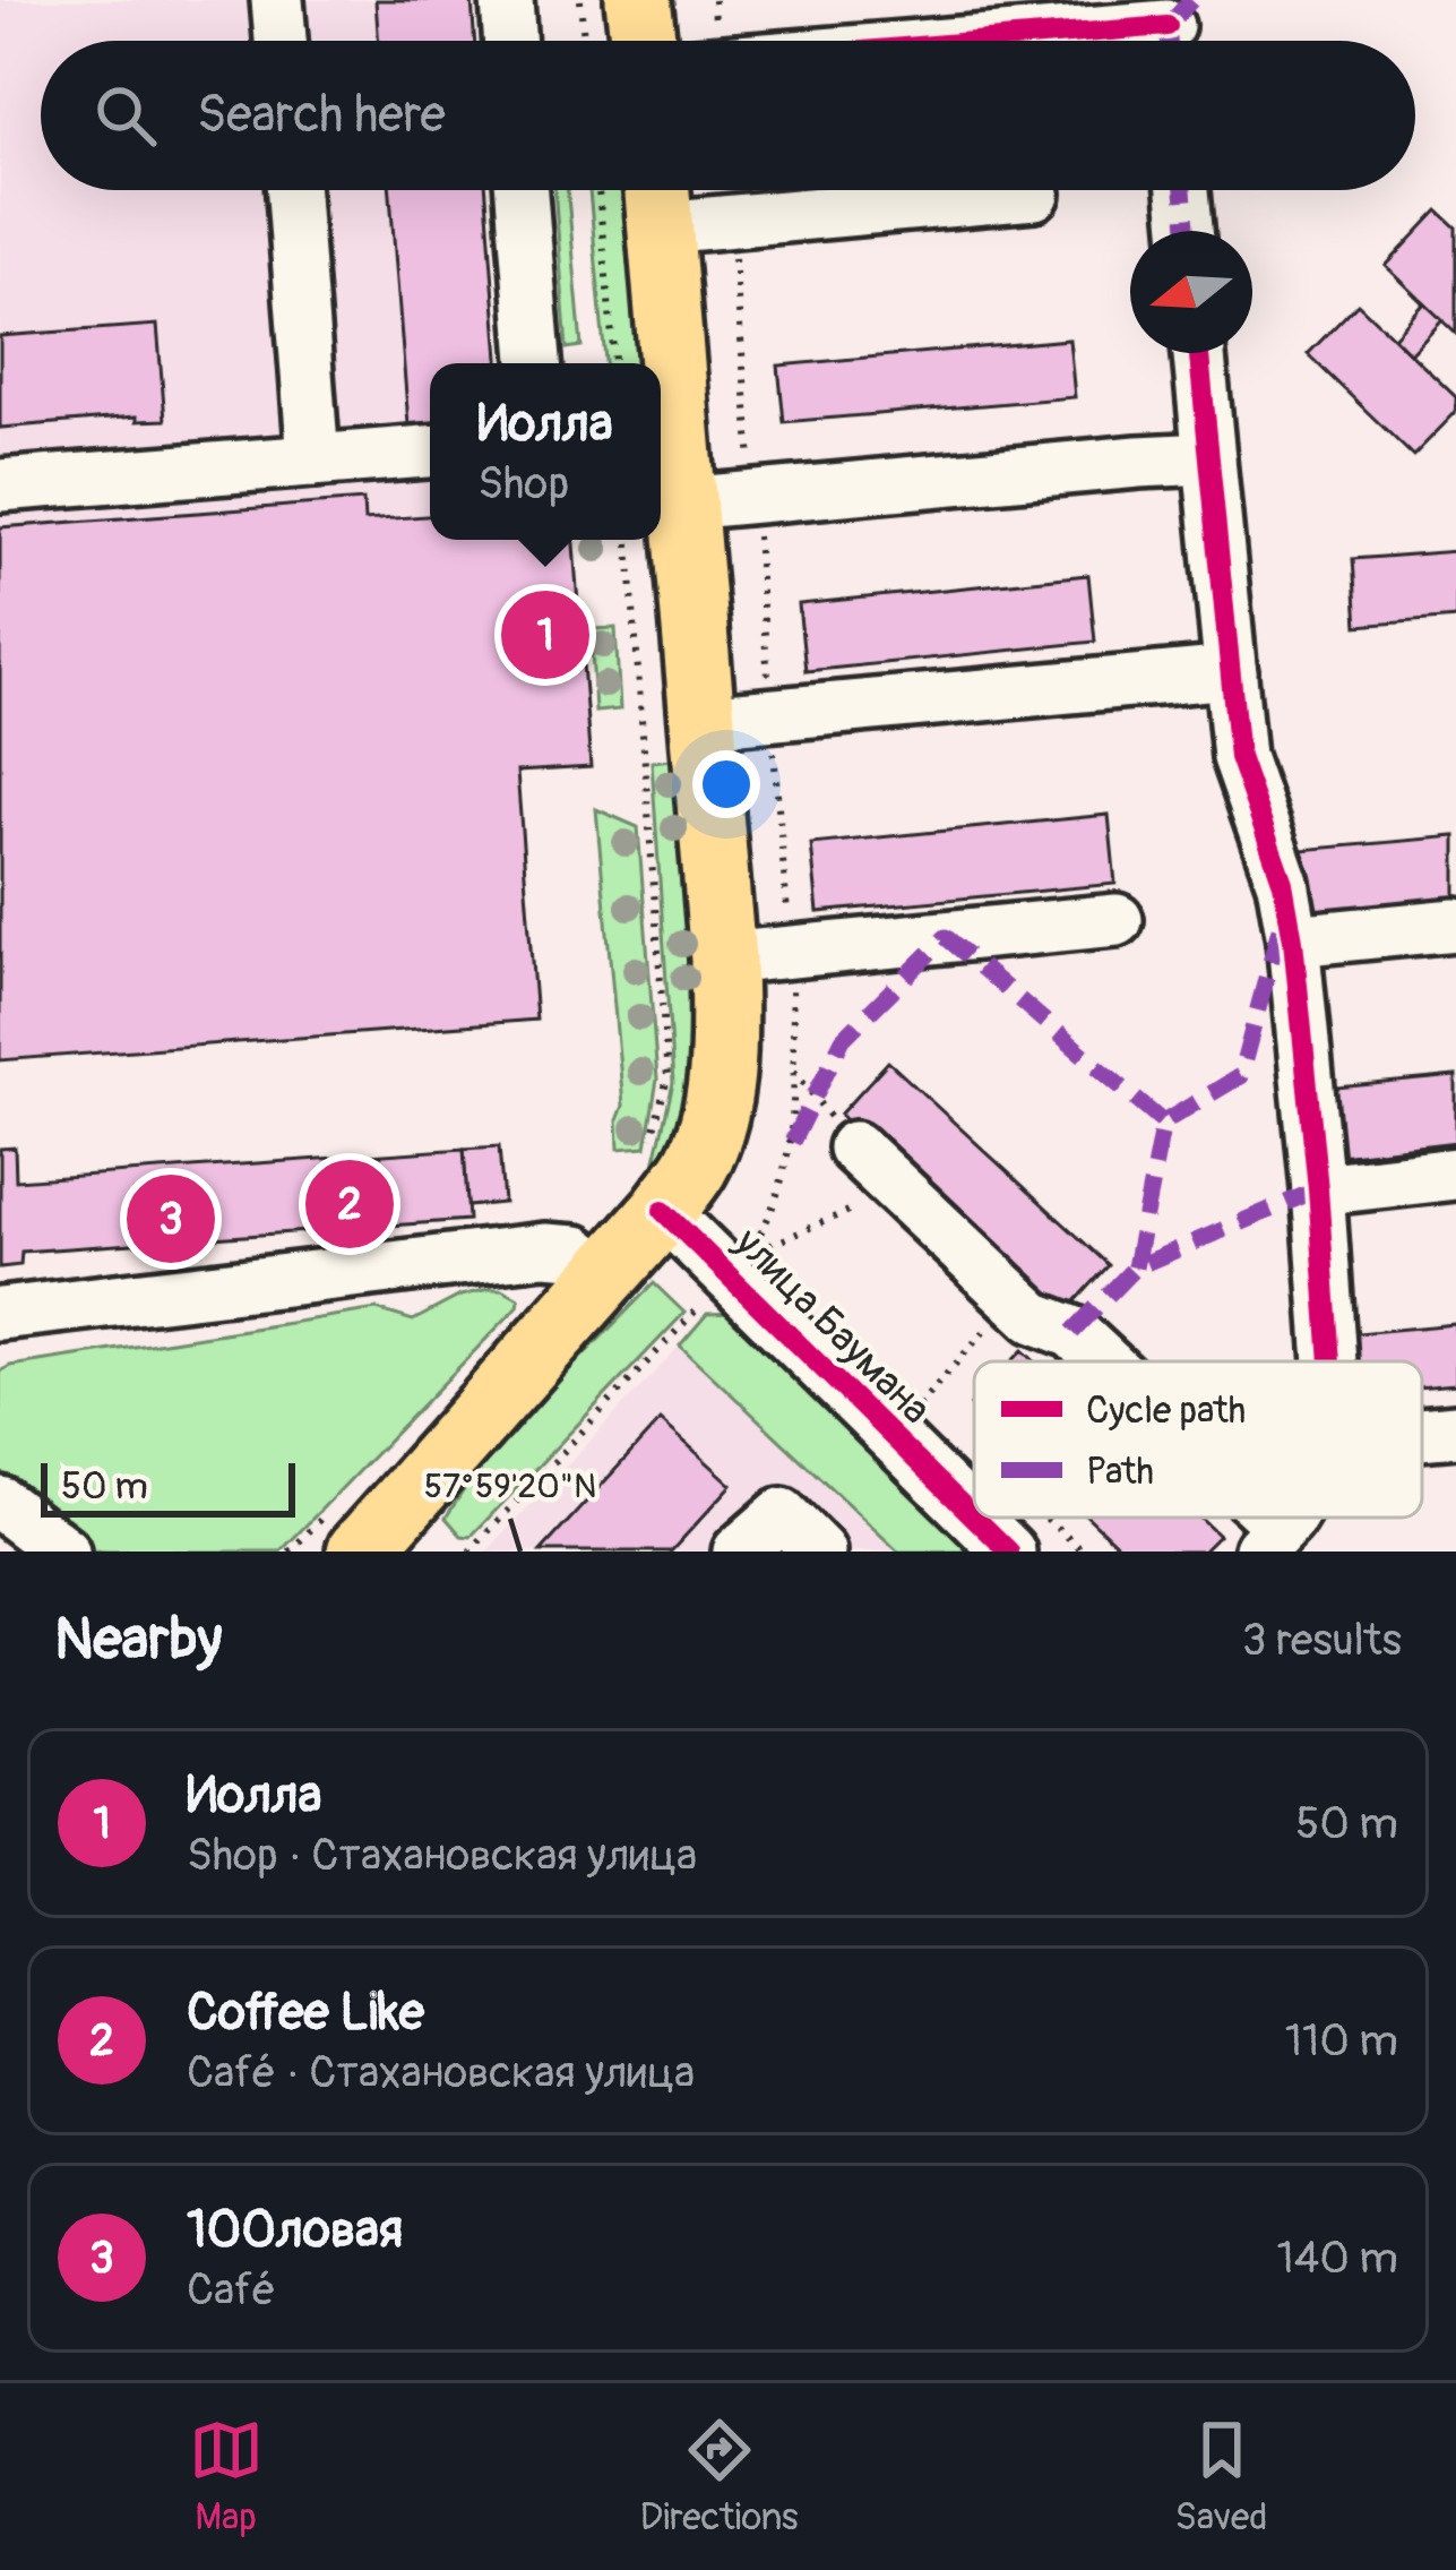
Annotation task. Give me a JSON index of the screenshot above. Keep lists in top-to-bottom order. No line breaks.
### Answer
{"streets":{"street":["улица Баумана"]},"legend":["Cycle path","Path"],"scale_bar":"50 m","north":"left","page":{"search":"Search here","popup":["Иолла","Shop"],"pins":["1","2","3"],"scale":"50 m","heading":["Nearby","3 results"],"list":[{"mark":"1","name":"Иолла","note":"Shop · Стахановская улица","value":"50 m"},{"mark":"2","name":"Coffee Like","note":"Café · Стахановская улица","value":"110 m"},{"mark":"3","name":"100ловая","note":"Café","value":"140 m"}],"nav":["Map","Directions","Saved"]},"coordinates":["57°59'20\"N"]}
